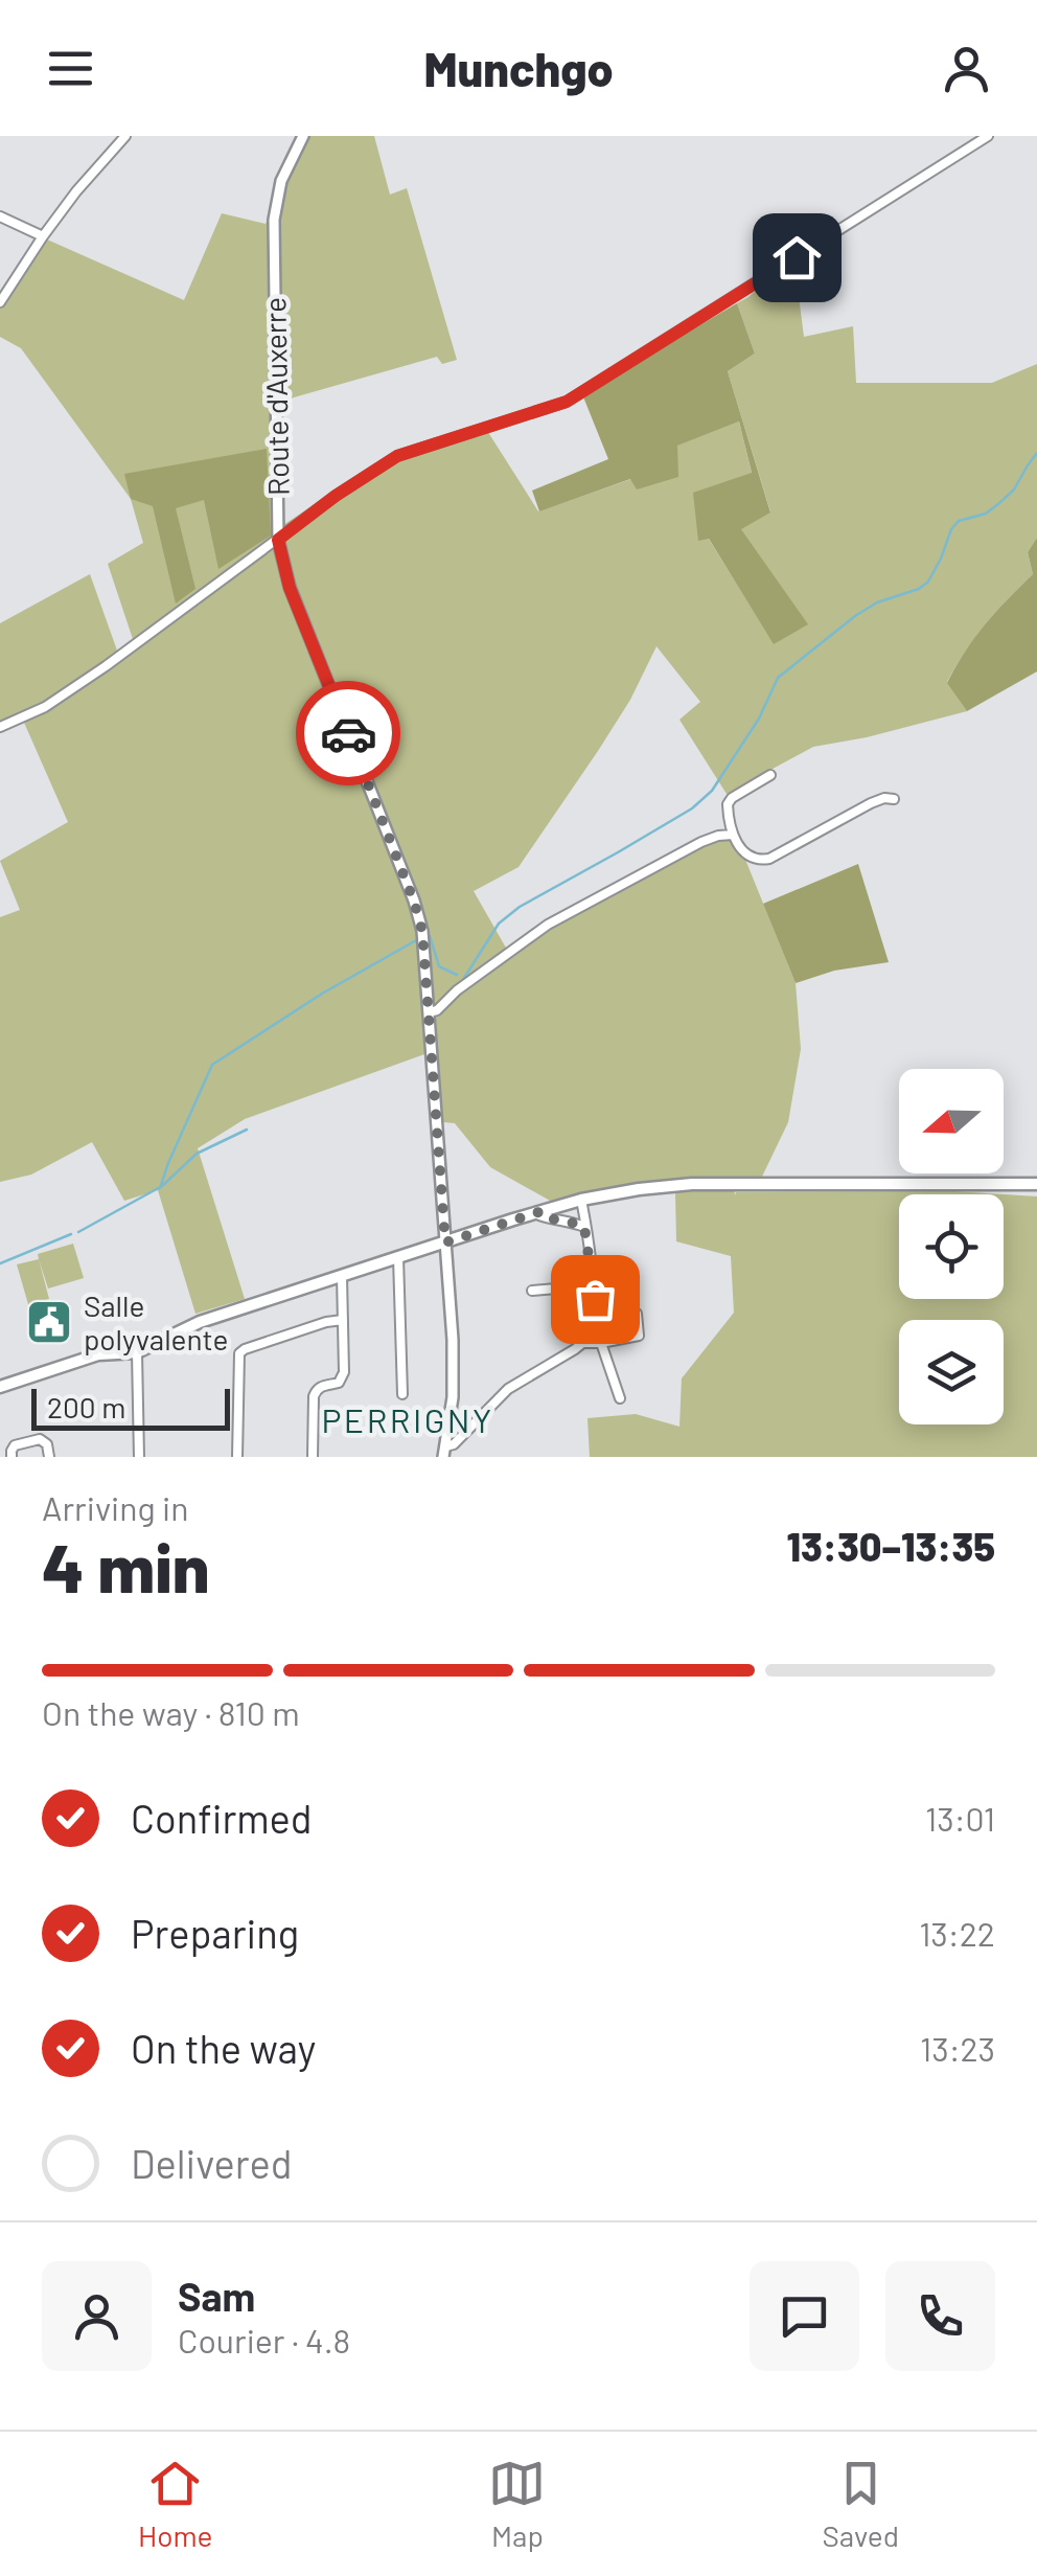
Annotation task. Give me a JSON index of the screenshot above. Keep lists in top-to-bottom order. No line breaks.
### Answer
{"streets":{"street":["Route d'Auxerre"]},"districts":["PERRIGNY"],"places":{"public building":["Salle polyvalente"]},"scale_bar":"200 m","north":"left","page":{"header":"Munchgo","scale":"200 m","heading":["4 min","Arriving in","13:30–13:35"],"panel":["Sam","Courier · 4.8"],"bar":"On the way · 810 m","list":[["Confirmed","13:01"],["Preparing","13:22"],["On the way","13:23"],"Delivered"],"tabs":["Home","Map","Saved"]}}
